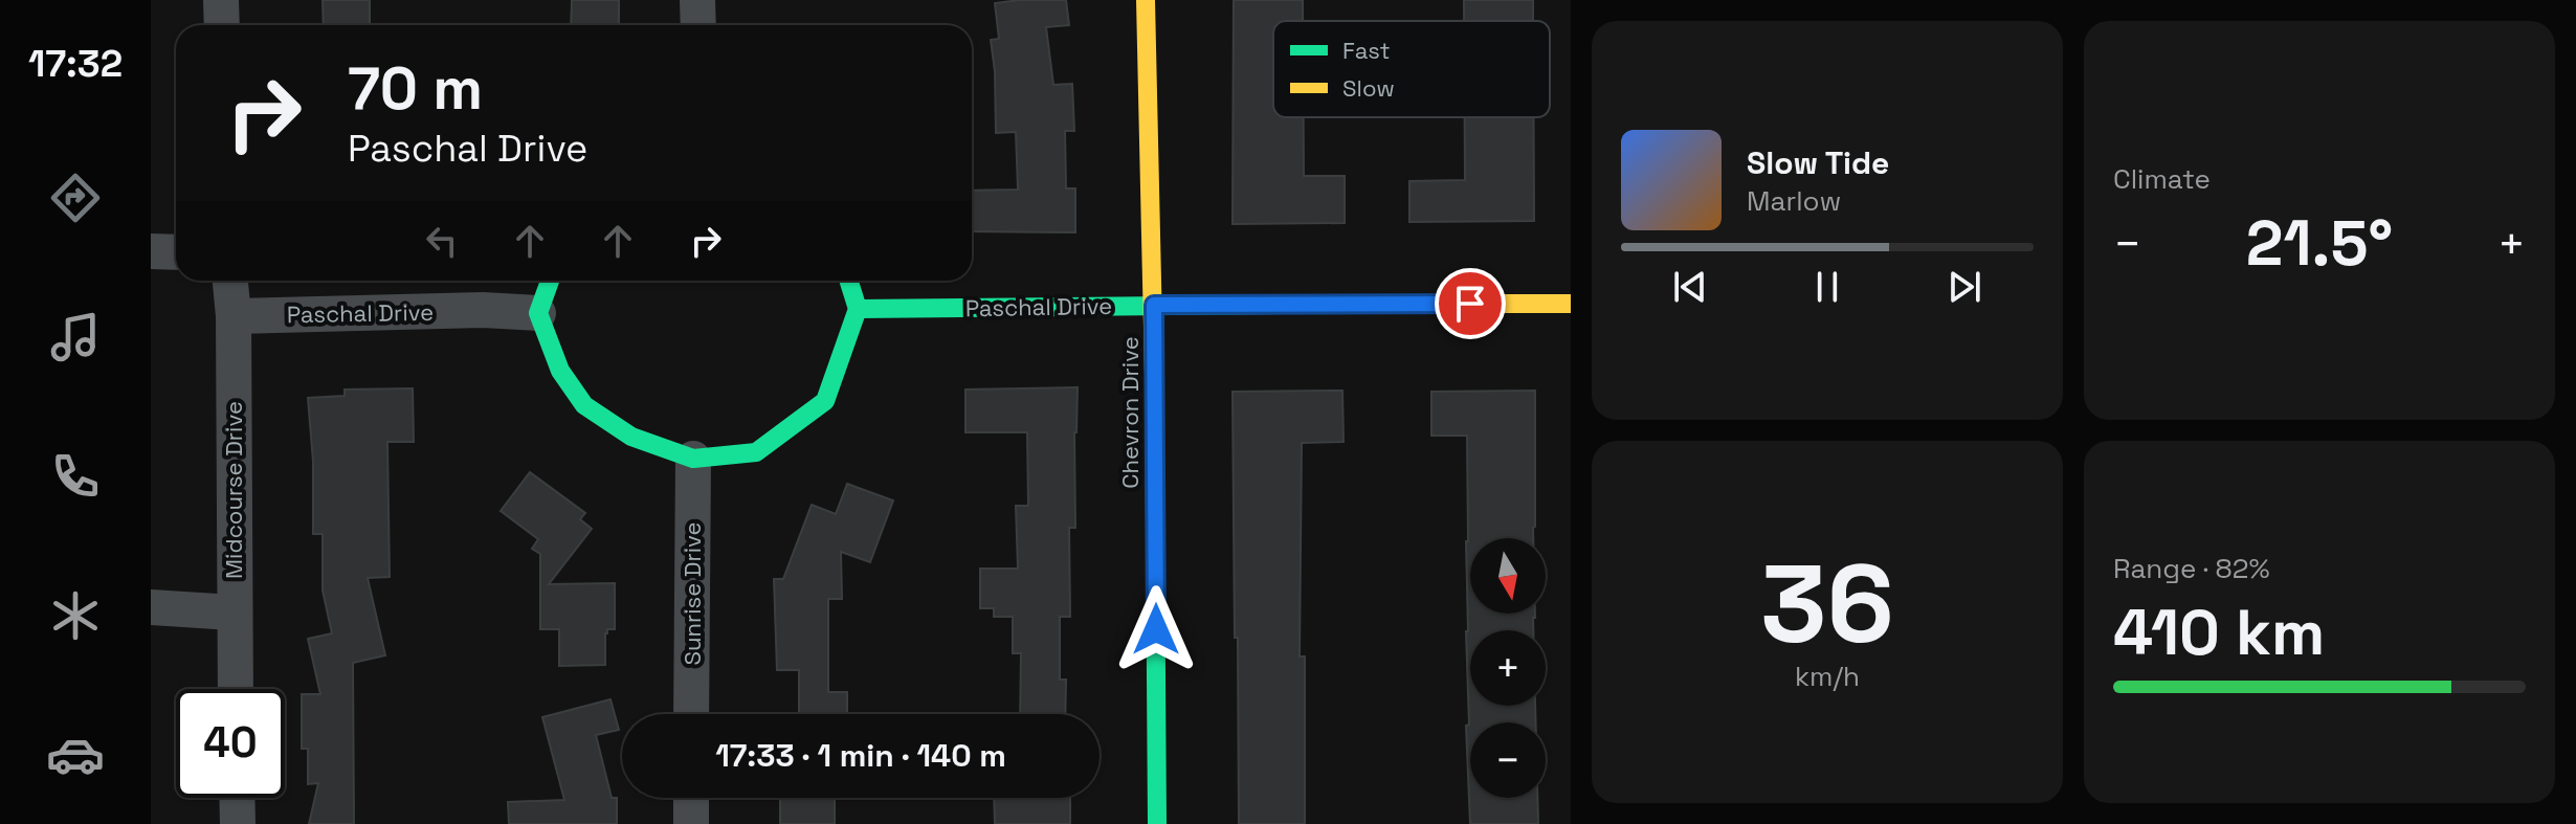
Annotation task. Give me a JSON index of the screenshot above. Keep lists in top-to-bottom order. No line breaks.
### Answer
{"streets":{"street":["Paschal Drive","Chevron Drive","Midcourse Drive","Sunrise Drive"]},"crossings":[["Paschal Drive","Chevron Drive"],["Paschal Drive","Midcourse Drive"]],"legend":["Fast","Slow"],"north":"bottom","page":{"tabs":"17:32","tile":["Climate",["36","km/h"],["Range · 82%","410 km"]],"turn":["70 m","Paschal Drive"],"song":["Slow Tide","Marlow"],"heat":["−","21.5°","+"],"map_buttons":["+","−"],"limit":"40","trip":"17:33 · 1 min · 140 m"}}
